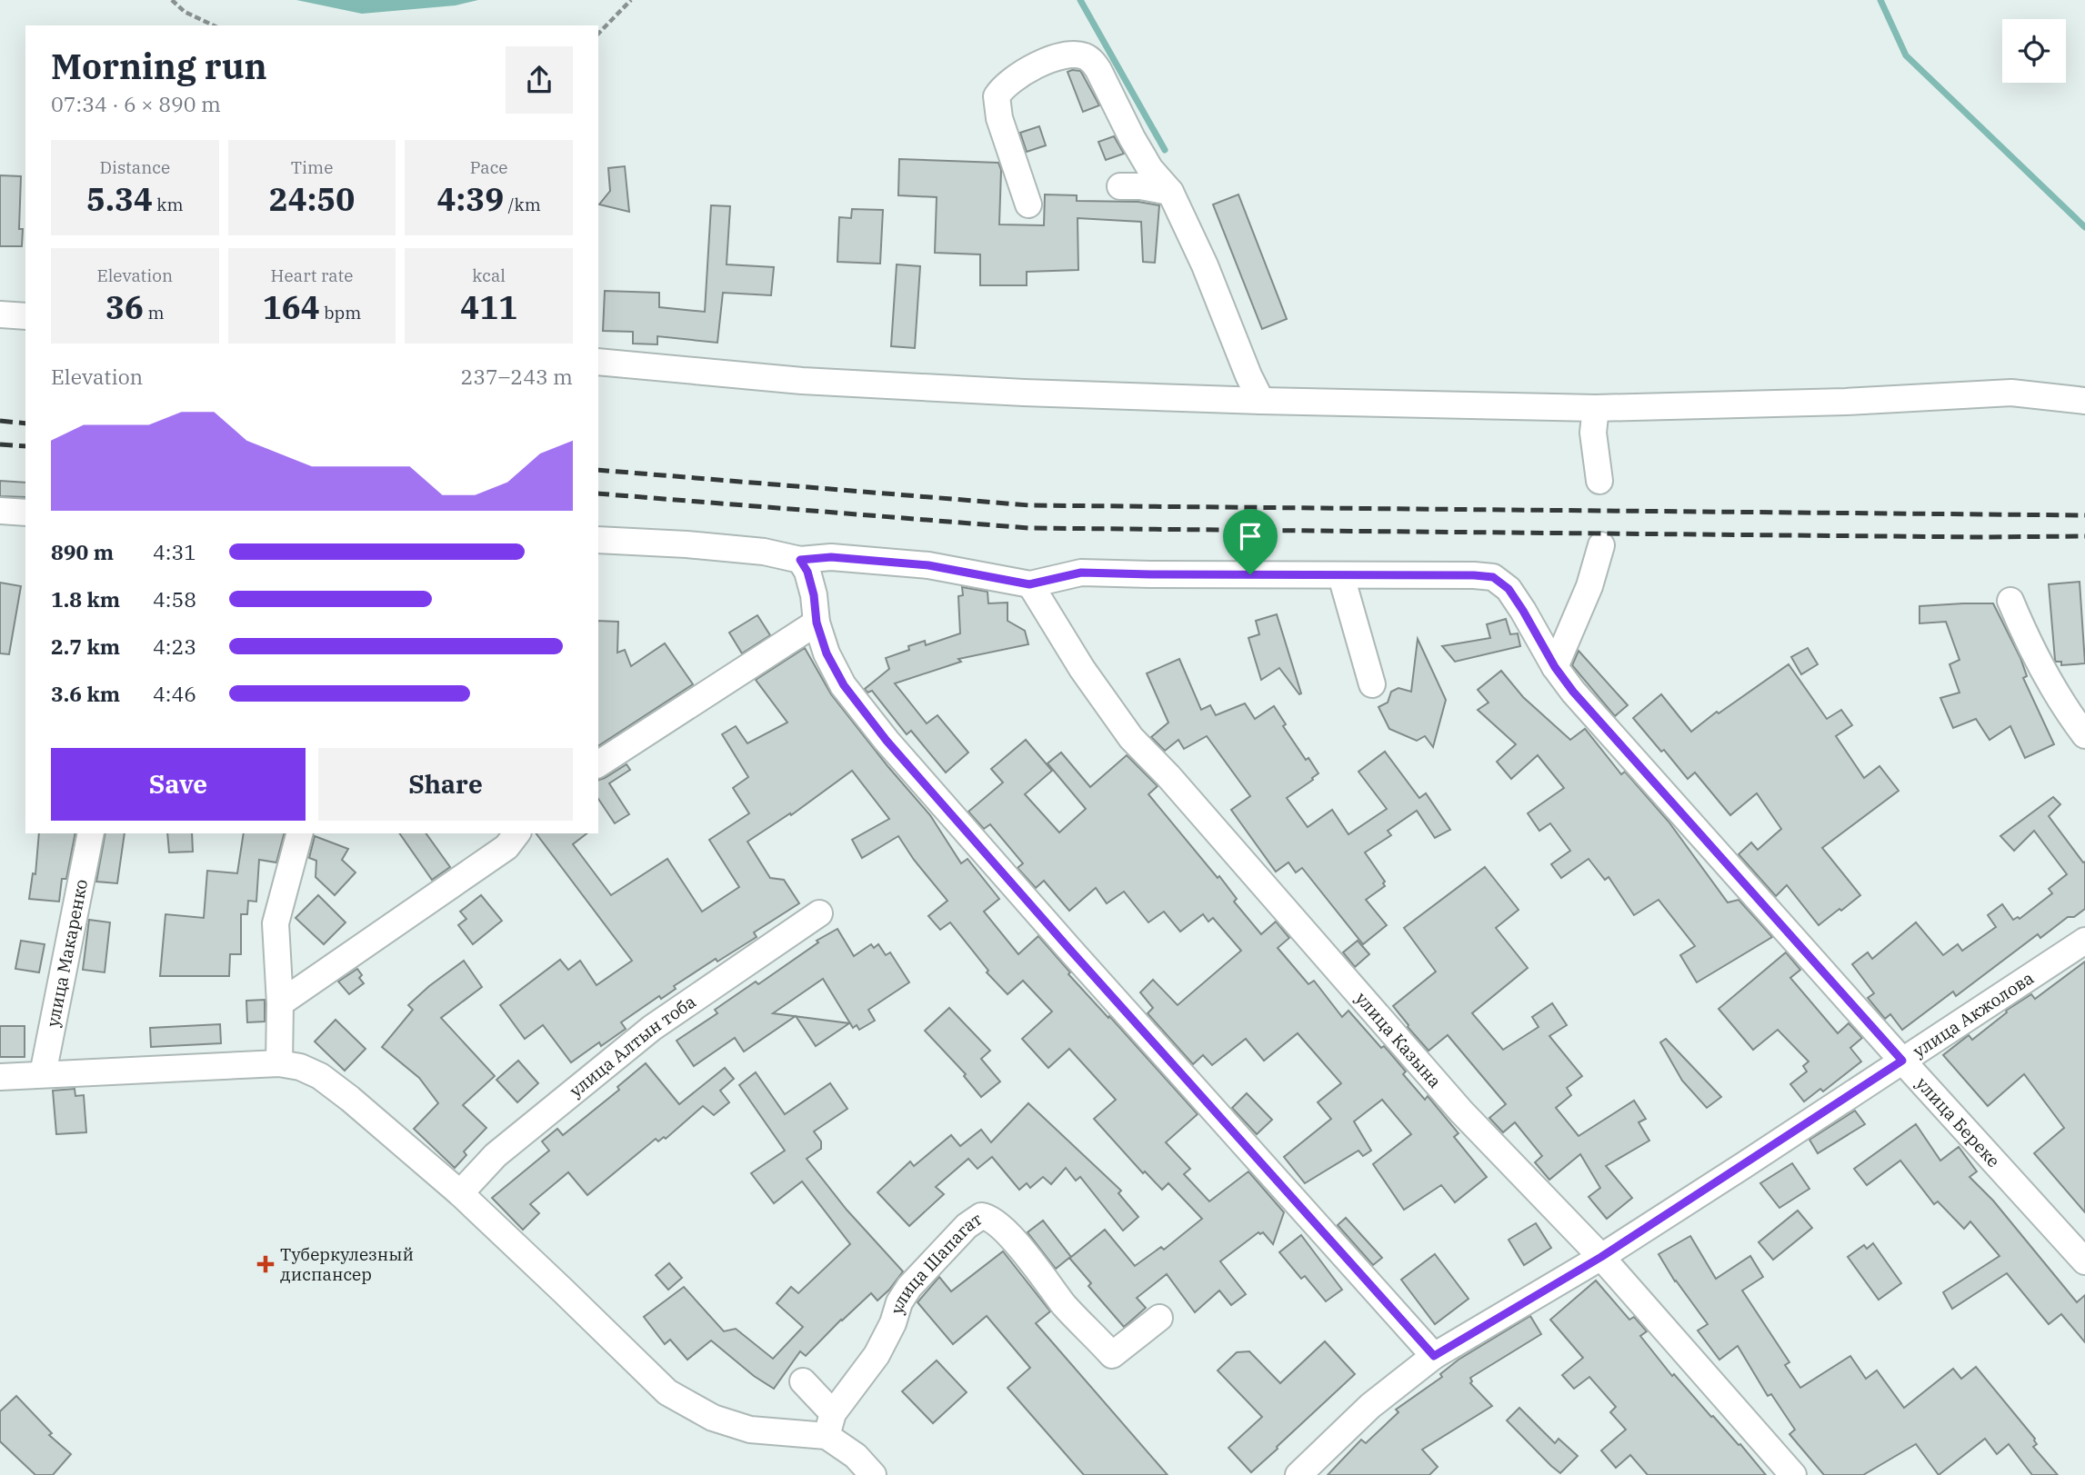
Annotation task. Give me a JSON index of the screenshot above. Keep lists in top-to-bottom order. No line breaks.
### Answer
{"streets":{"street":["улица Макаренко","улица Акжолова","улица Казына","улица Алтын тоба","улица Береке","улица Шапагат"]},"crossings":[["улица Акжолова","улица Казына"],["улица Акжолова","улица Береке"],["улица Казына","улица Береке"]],"places":{"health":["Туберкулезный диспансер"]},"page":{"heading":["Morning run","07:34 · 6 × 890 m"],"stats":[["Distance","5.34 km"],["Time","24:50"],["Pace","4:39 /km"],["Elevation","36 m"],["Heart rate","164 bpm"],["kcal","411"]],"chart":["Elevation","237–243 m"],"list":[{"name":"890 m","note":"4:31"},{"name":"1.8 km","note":"4:58"},{"name":"2.7 km","note":"4:23"},{"name":"3.6 km","note":"4:46"}],"buttons":["Save","Share"]}}
